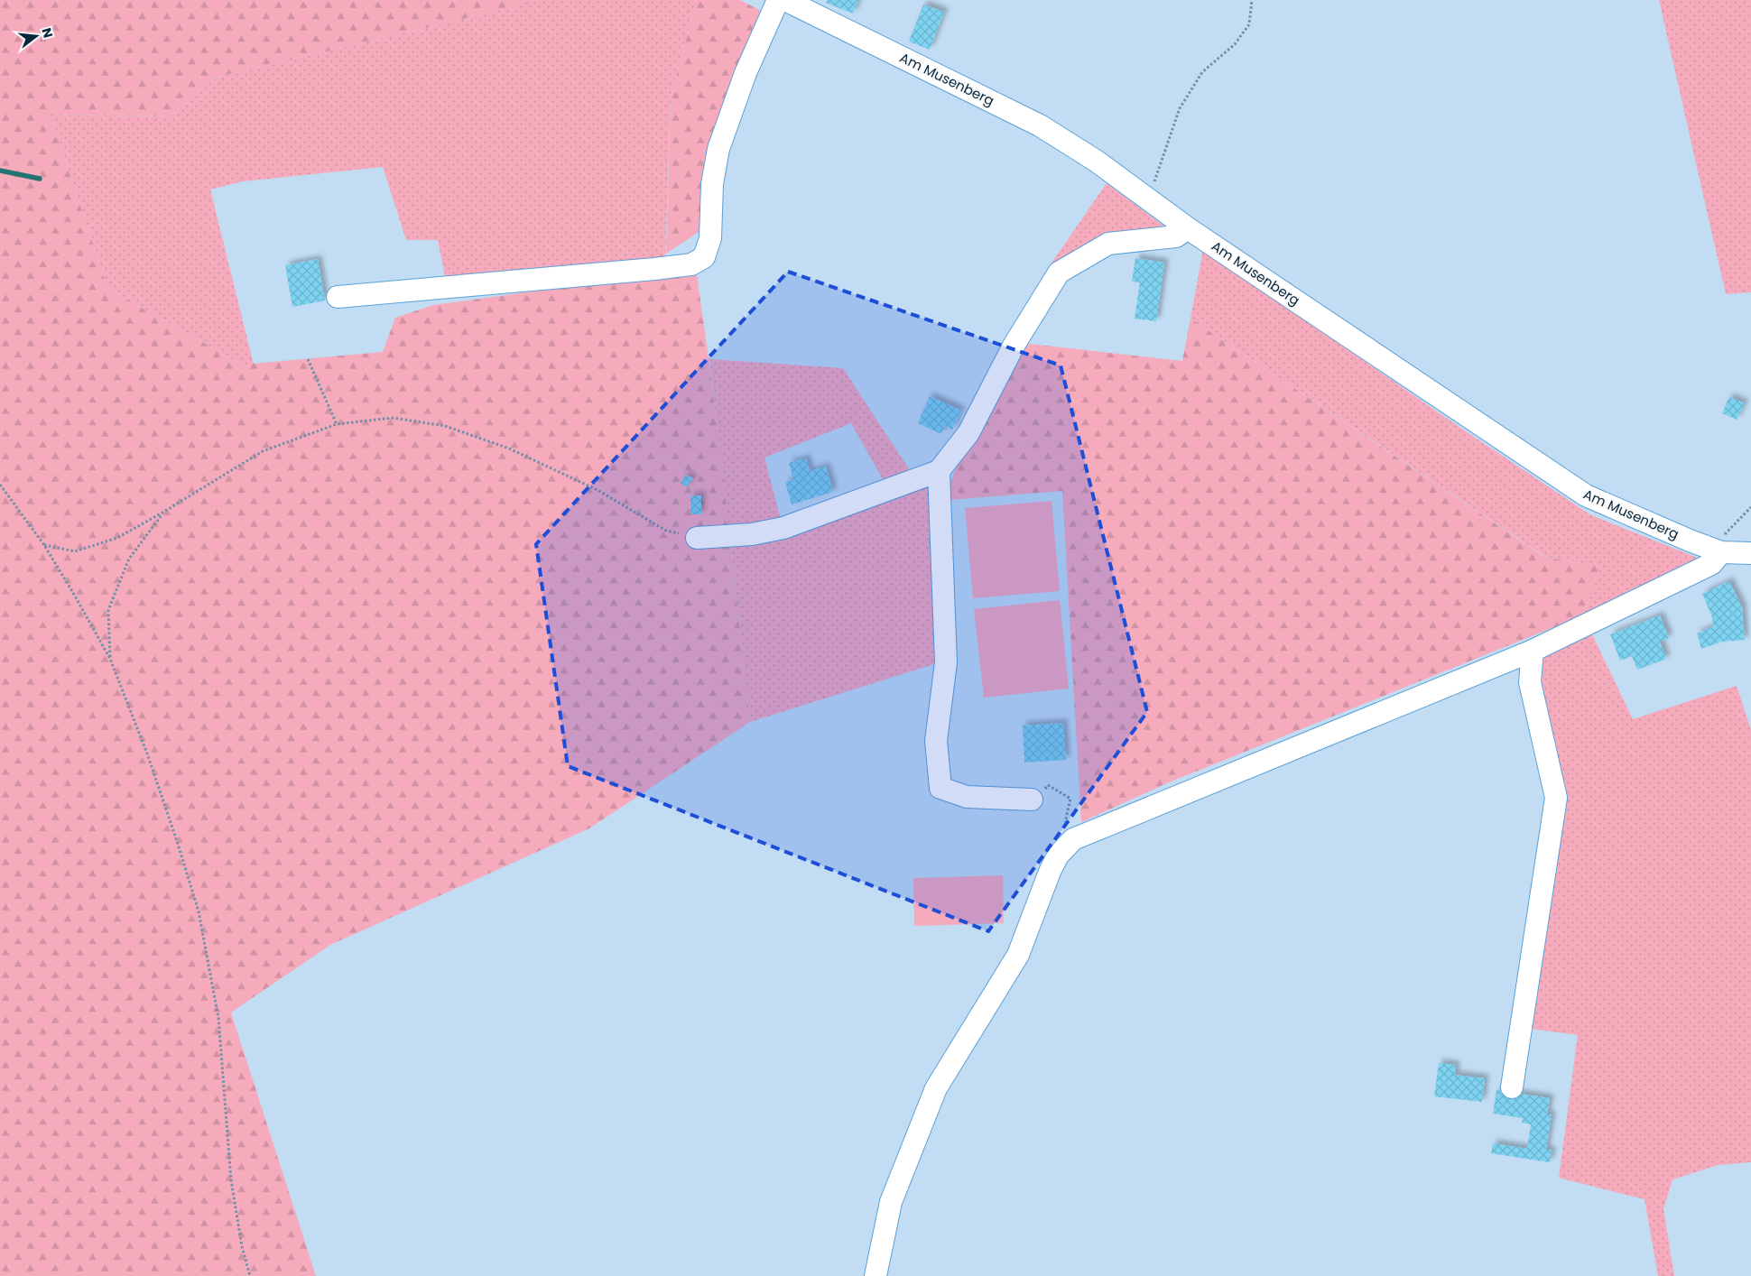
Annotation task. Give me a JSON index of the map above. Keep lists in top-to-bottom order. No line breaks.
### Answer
{"streets":{"street":["Am Musenberg"]},"north":"right"}
